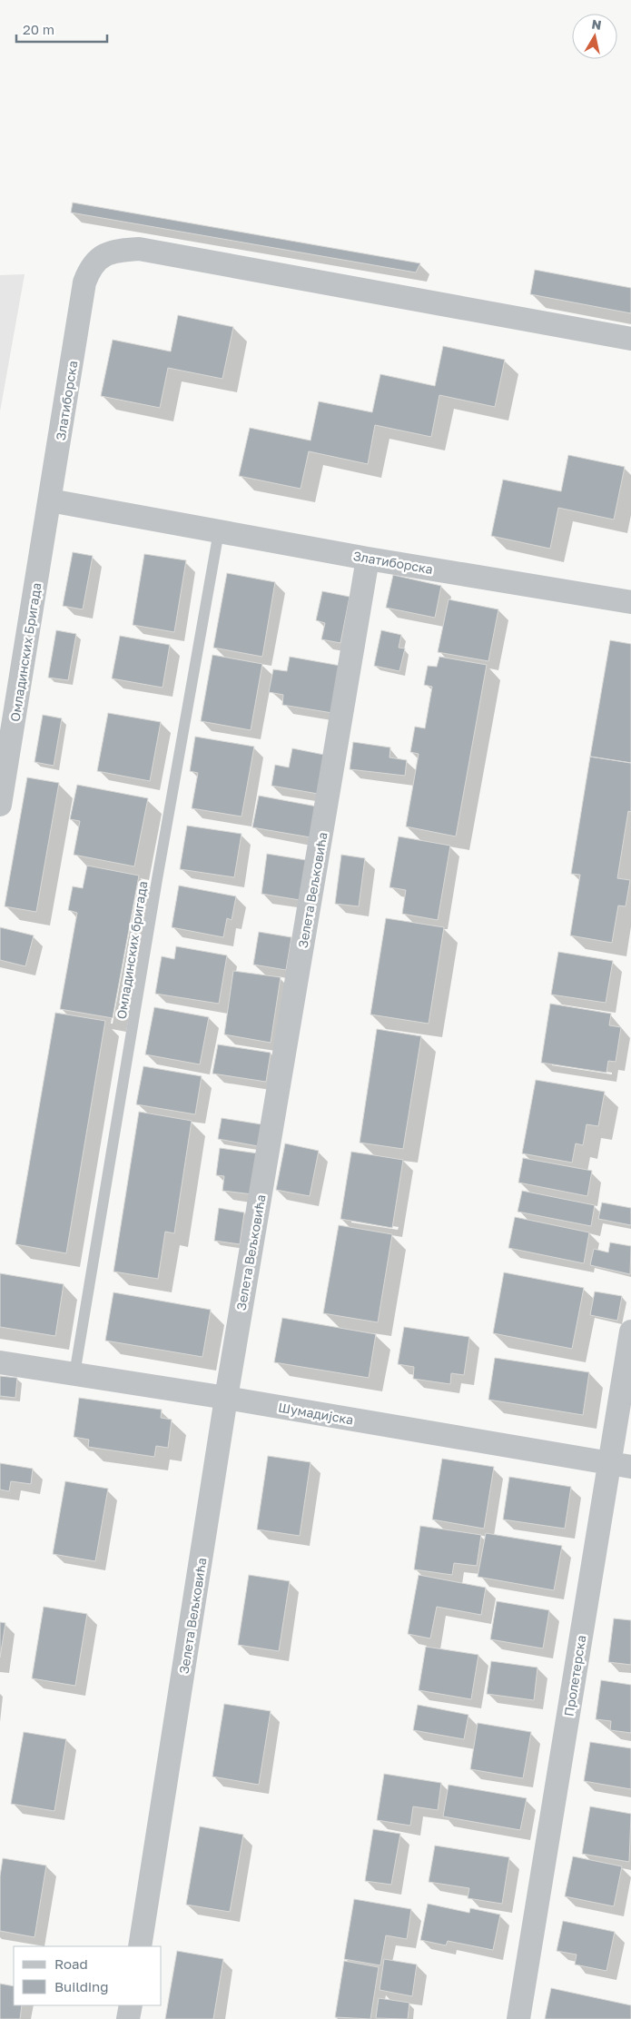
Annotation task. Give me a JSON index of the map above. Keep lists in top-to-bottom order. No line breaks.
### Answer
{"streets":{"street":["Златиборска","Омладинских Бригада","Зелета Вељковића","Шумадијска","Пролетерска"],"lane":["Омладинских бригада"]},"crossings":[["Златиборска","Омладинских Бригада"],["Златиборска","Зелета Вељковића"],["Златиборска","Омладинских бригада"],["Зелета Вељковића","Шумадијска"],["Омладинских бригада","Шумадијска"],["Шумадијска","Пролетерска"]],"legend":["Road","Building"],"scale_bar":"20 m","north":"top"}
